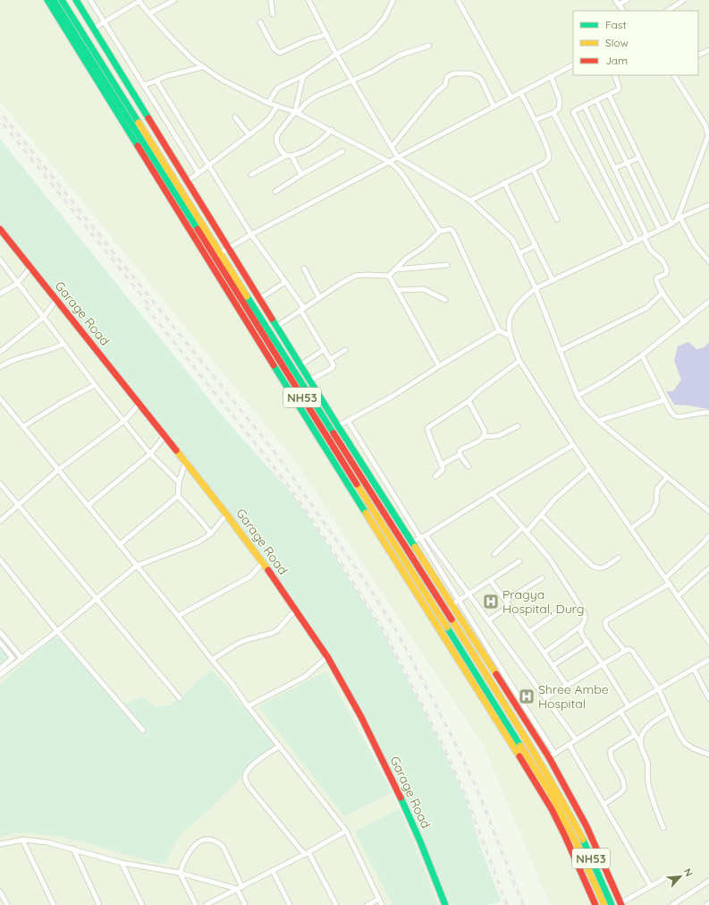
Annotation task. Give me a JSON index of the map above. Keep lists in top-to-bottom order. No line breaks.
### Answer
{"streets":{"main road":["Garage Road","NH53"]},"places":{"hospital":["Pragya Hospital, Durg","Shree Ambe Hospital"]},"legend":["Fast","Slow","Jam"],"north":"top right"}
